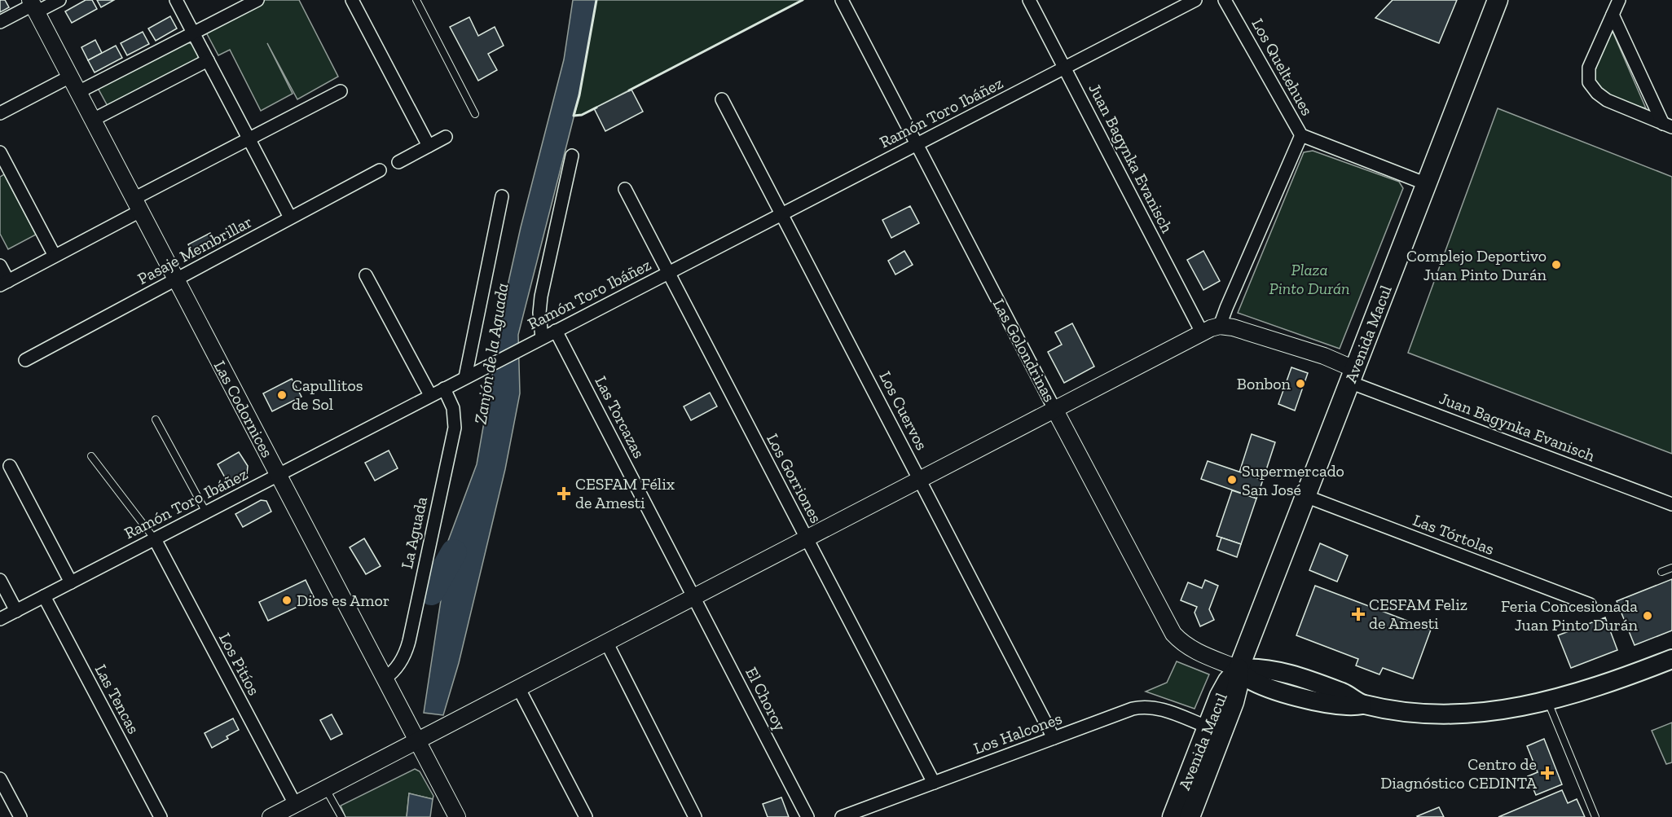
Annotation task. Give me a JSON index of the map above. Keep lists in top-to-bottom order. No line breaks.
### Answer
{"streets":{"main road":["Avenida Macul"],"street":["Los Queltehues","Ramón Toro Ibáñez","Juan Bagynka Evanisch","Pasaje Membrillar","Las Golondrinas","Las Codornices","Los Cuervos","Las Torcazas","Los Gorriones","La Aguada","Las Tórtolas","Los Pitíos","Las Tencas","El Choroy","Los Halcones"]},"crossings":[["Los Queltehues","Avenida Macul"],["Ramón Toro Ibáñez","Juan Bagynka Evanisch"],["Ramón Toro Ibáñez","Las Golondrinas"],["Ramón Toro Ibáñez","Las Codornices"],["Ramón Toro Ibáñez","Los Cuervos"],["Ramón Toro Ibáñez","Las Torcazas"],["Ramón Toro Ibáñez","Los Gorriones"],["Ramón Toro Ibáñez","La Aguada"],["Ramón Toro Ibáñez","Los Pitíos"],["Ramón Toro Ibáñez","Las Tencas"],["Juan Bagynka Evanisch","Avenida Macul"],["Pasaje Membrillar","Las Codornices"],["Avenida Macul","Las Golondrinas"],["Avenida Macul","Las Tórtolas"],["Avenida Macul","Los Halcones"],["Las Codornices","La Aguada"],["Los Cuervos","Los Halcones"],["Las Torcazas","El Choroy"],["Los Gorriones","Los Halcones"]],"water":["Zanjón de la Aguada"],"parks":["Plaza Pinto Durán"],"places":{"other":["Complejo Deportivo Juan Pinto Durán","Bonbon","Capullitos de Sol","Supermercado San José","Dios es Amor","Feria Concesionada Juan Pinto Durán"],"health":["CESFAM Félix de Amesti","CESFAM Feliz de Amesti","Centro de Diagnóstico CEDINTA"]}}
